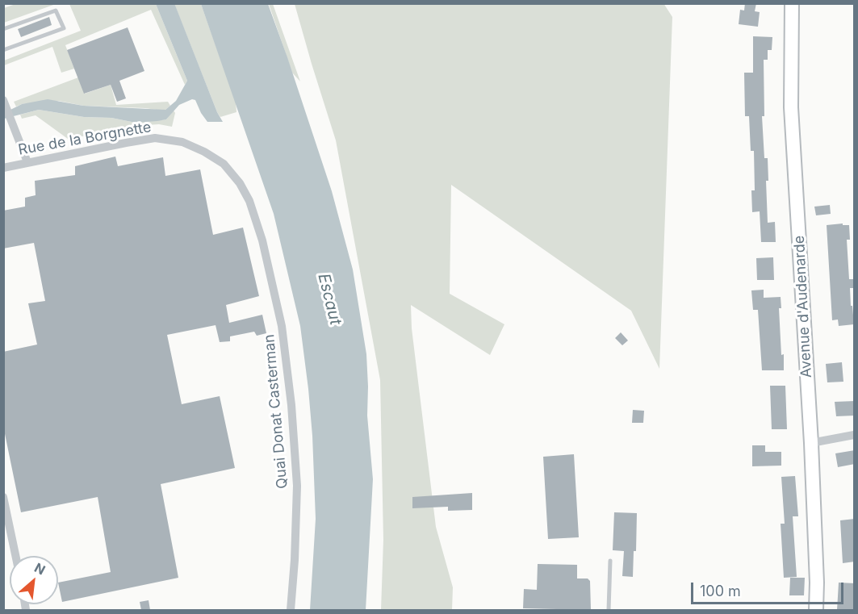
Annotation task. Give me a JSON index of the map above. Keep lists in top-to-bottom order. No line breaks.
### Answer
{"streets":{"main road":["Avenue d'Audenarde"],"street":["Rue de la Borgnette","Quai Donat Casterman"]},"crossings":[["Rue de la Borgnette","Quai Donat Casterman"]],"water":["Escaut"],"scale_bar":"100 m","north":"top right"}
